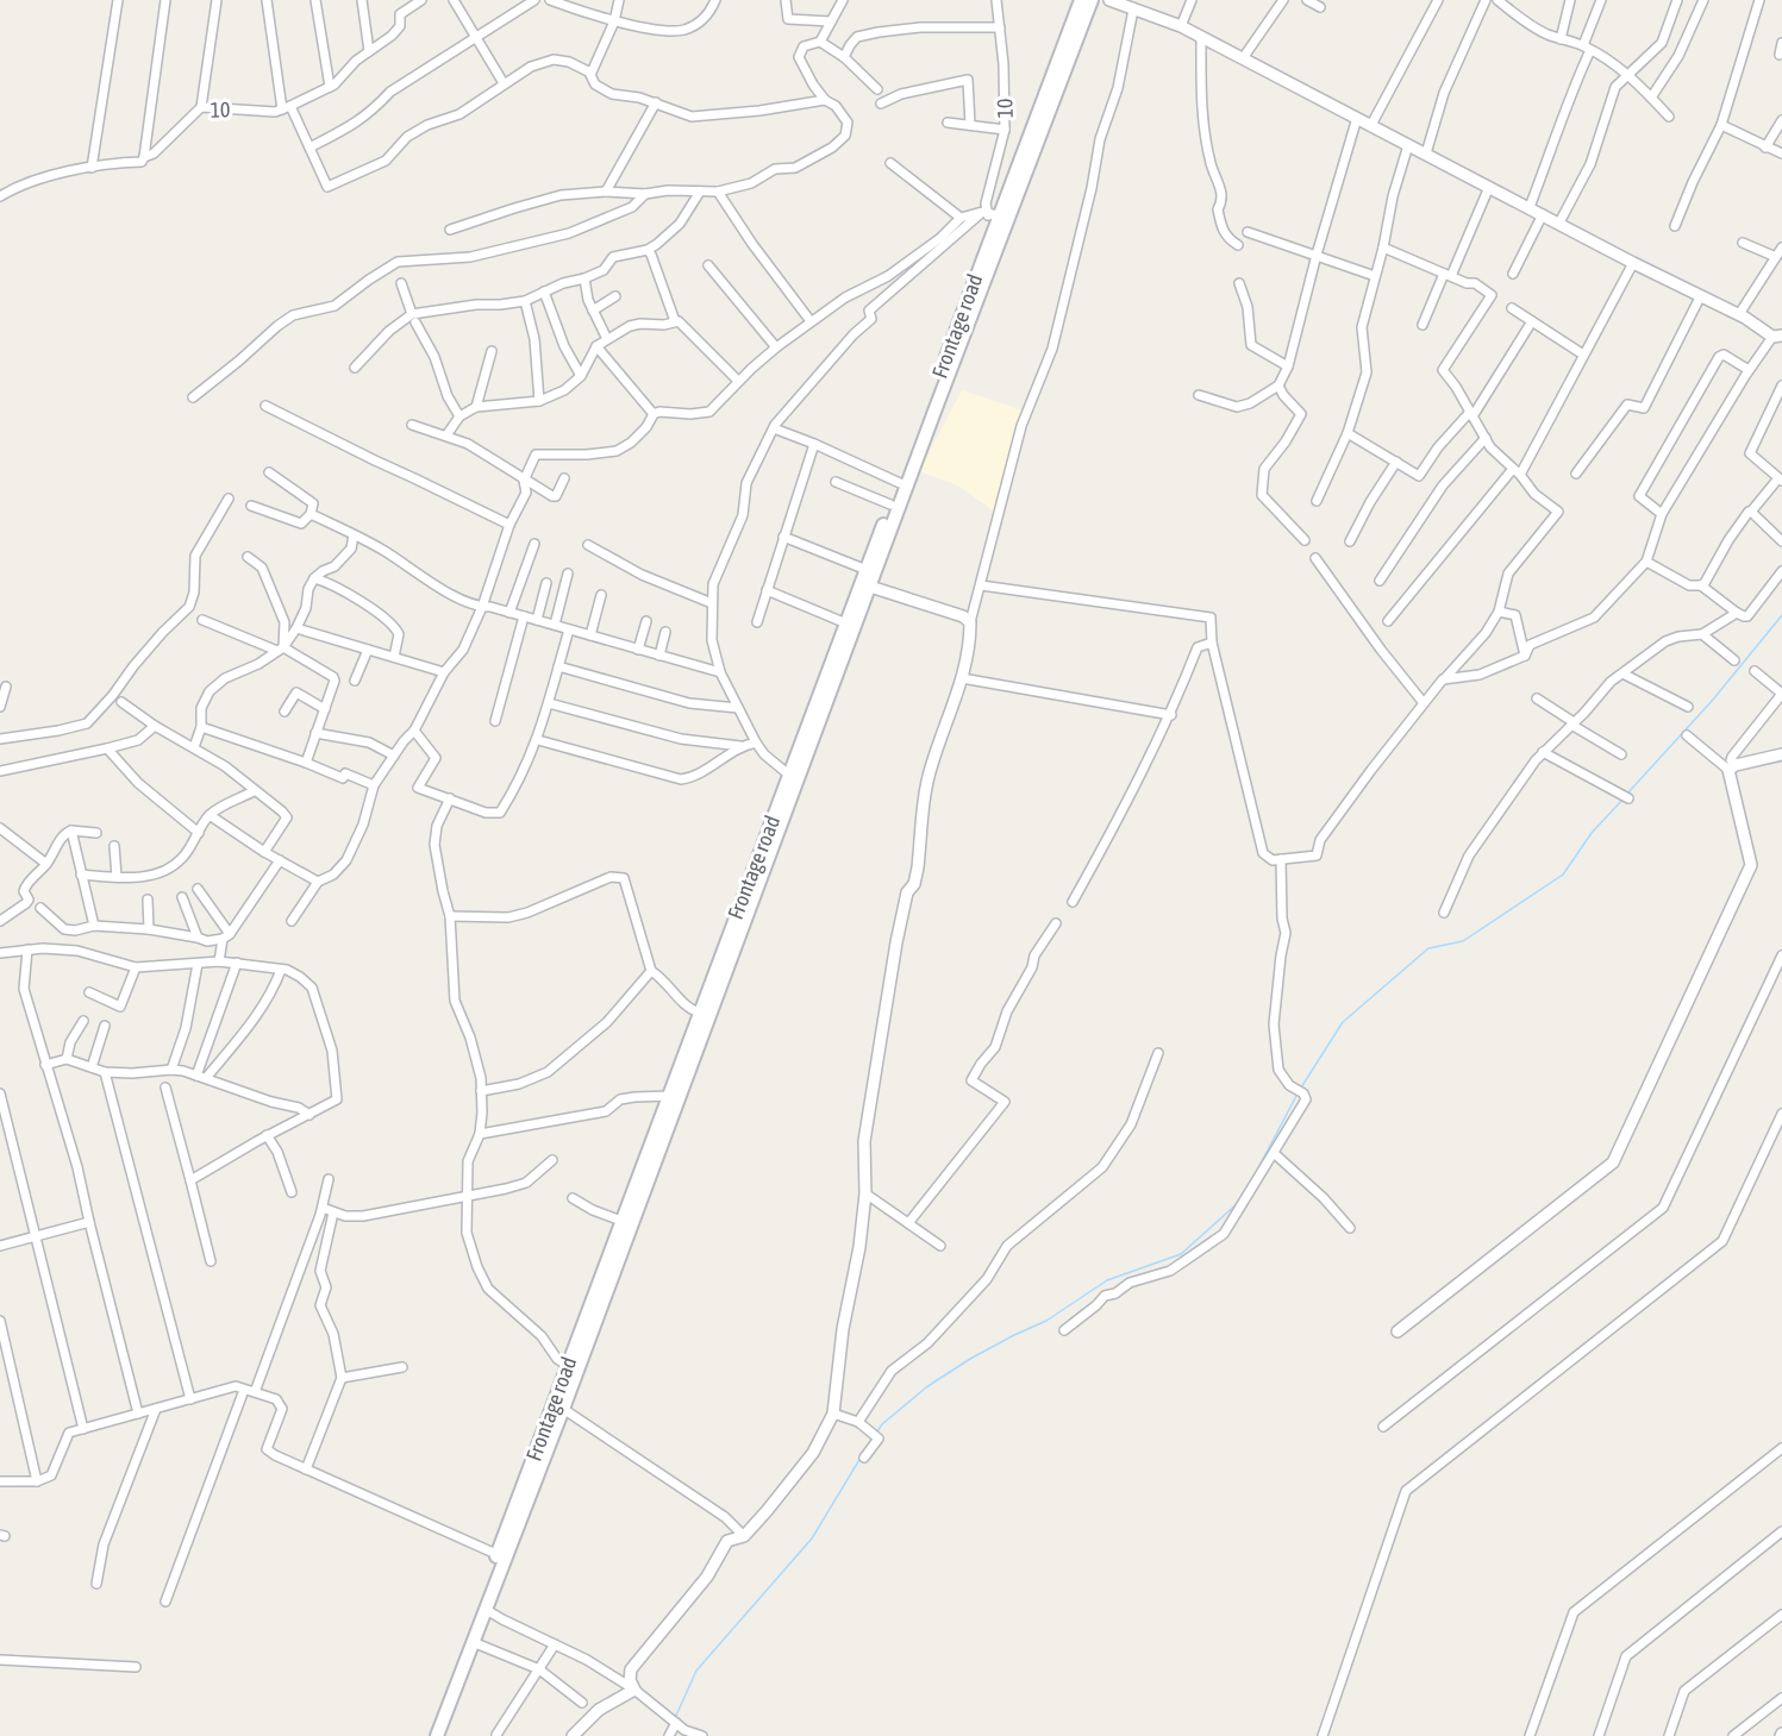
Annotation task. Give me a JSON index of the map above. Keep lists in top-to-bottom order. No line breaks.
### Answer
{"streets":{"main road":["Frontage road"],"street":["10"]},"crossings":[["10","Frontage road"]]}
